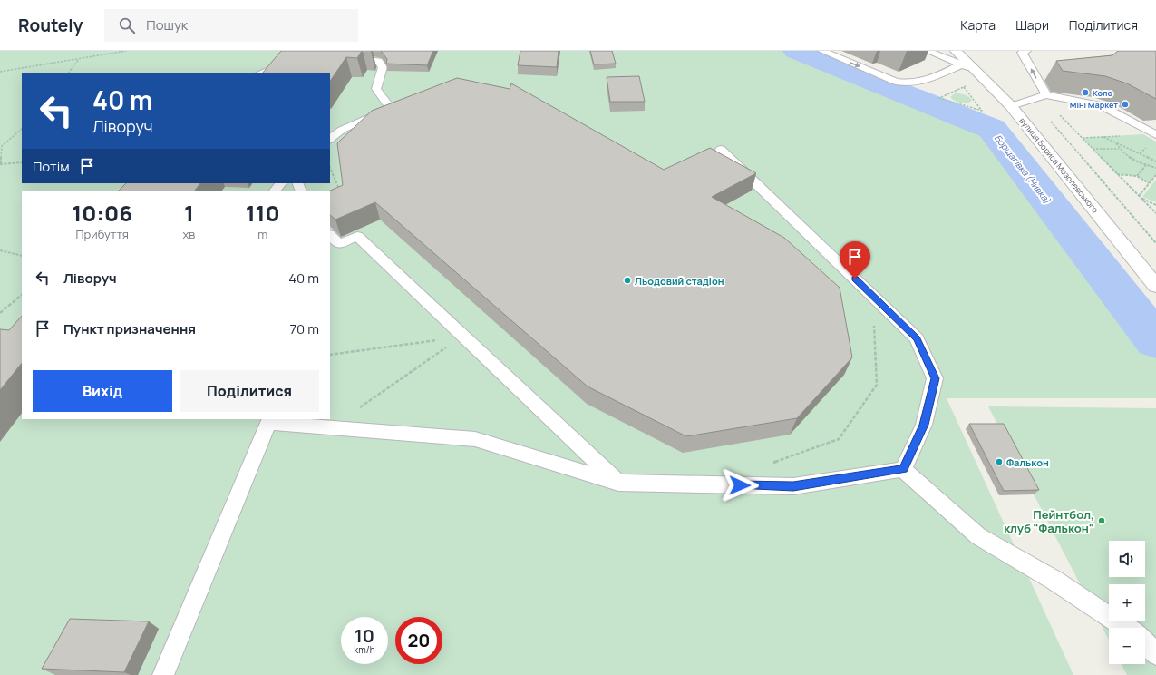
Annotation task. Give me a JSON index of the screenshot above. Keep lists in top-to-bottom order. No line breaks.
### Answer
{"streets":{"street":["вулиця Бориса Мозолевського"]},"water":["Борщагівка (Нивка)"],"places":["Коло","Міні Маркет","Льодовий стадіон","Фалькон","Пейнтбол, клуб \"Фалькон\""],"page":{"header":"Routely","search":"Пошук","nav":["Карта","Шари","Поділитися"],"turn":["40 m","Ліворуч"],"then":"Потім","eta":["10:06","Прибуття","1","хв","110","m"],"list":[{"name":"Ліворуч","value":"40 m"},{"name":"Пункт призначення","value":"70 m"}],"buttons":["Вихід","Поділитися"],"map_buttons":["+","−"],"speed":"10 km/h","limit":"20"}}
